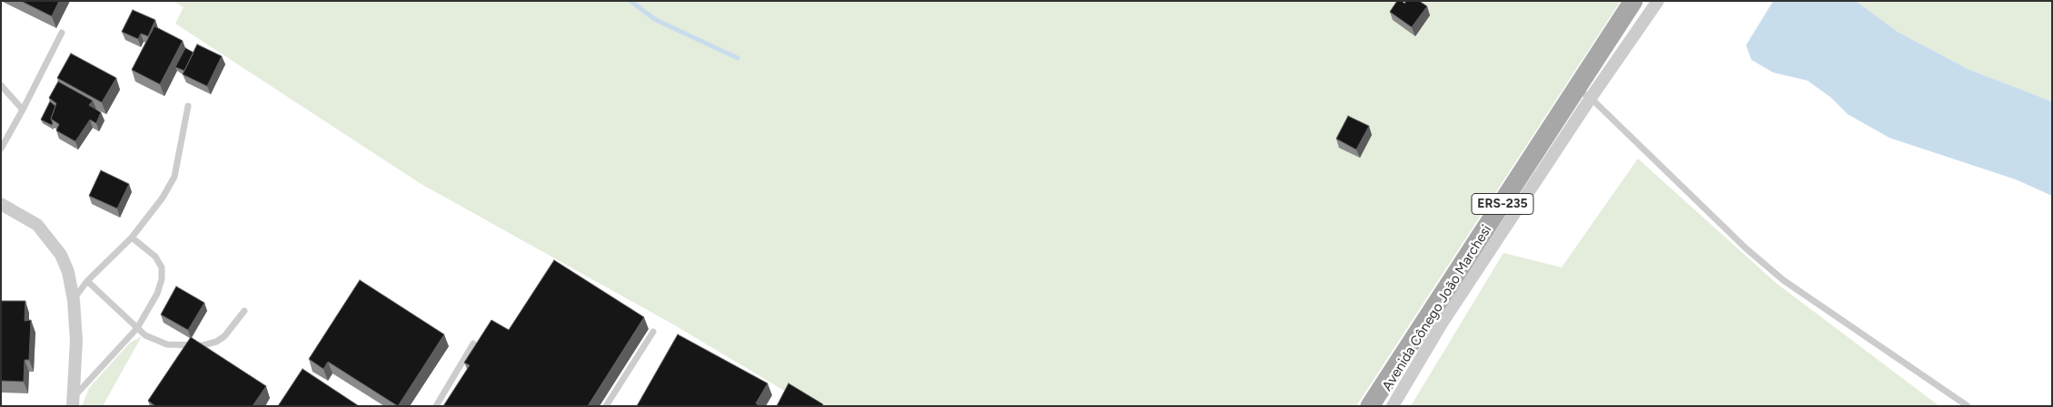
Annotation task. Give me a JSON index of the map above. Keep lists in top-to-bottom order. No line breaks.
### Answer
{"streets":{"main road":["ERS-235"],"street":["Avenida Cônego João Marchesi"]},"crossings":[["ERS-235","Avenida Cônego João Marchesi"]]}
